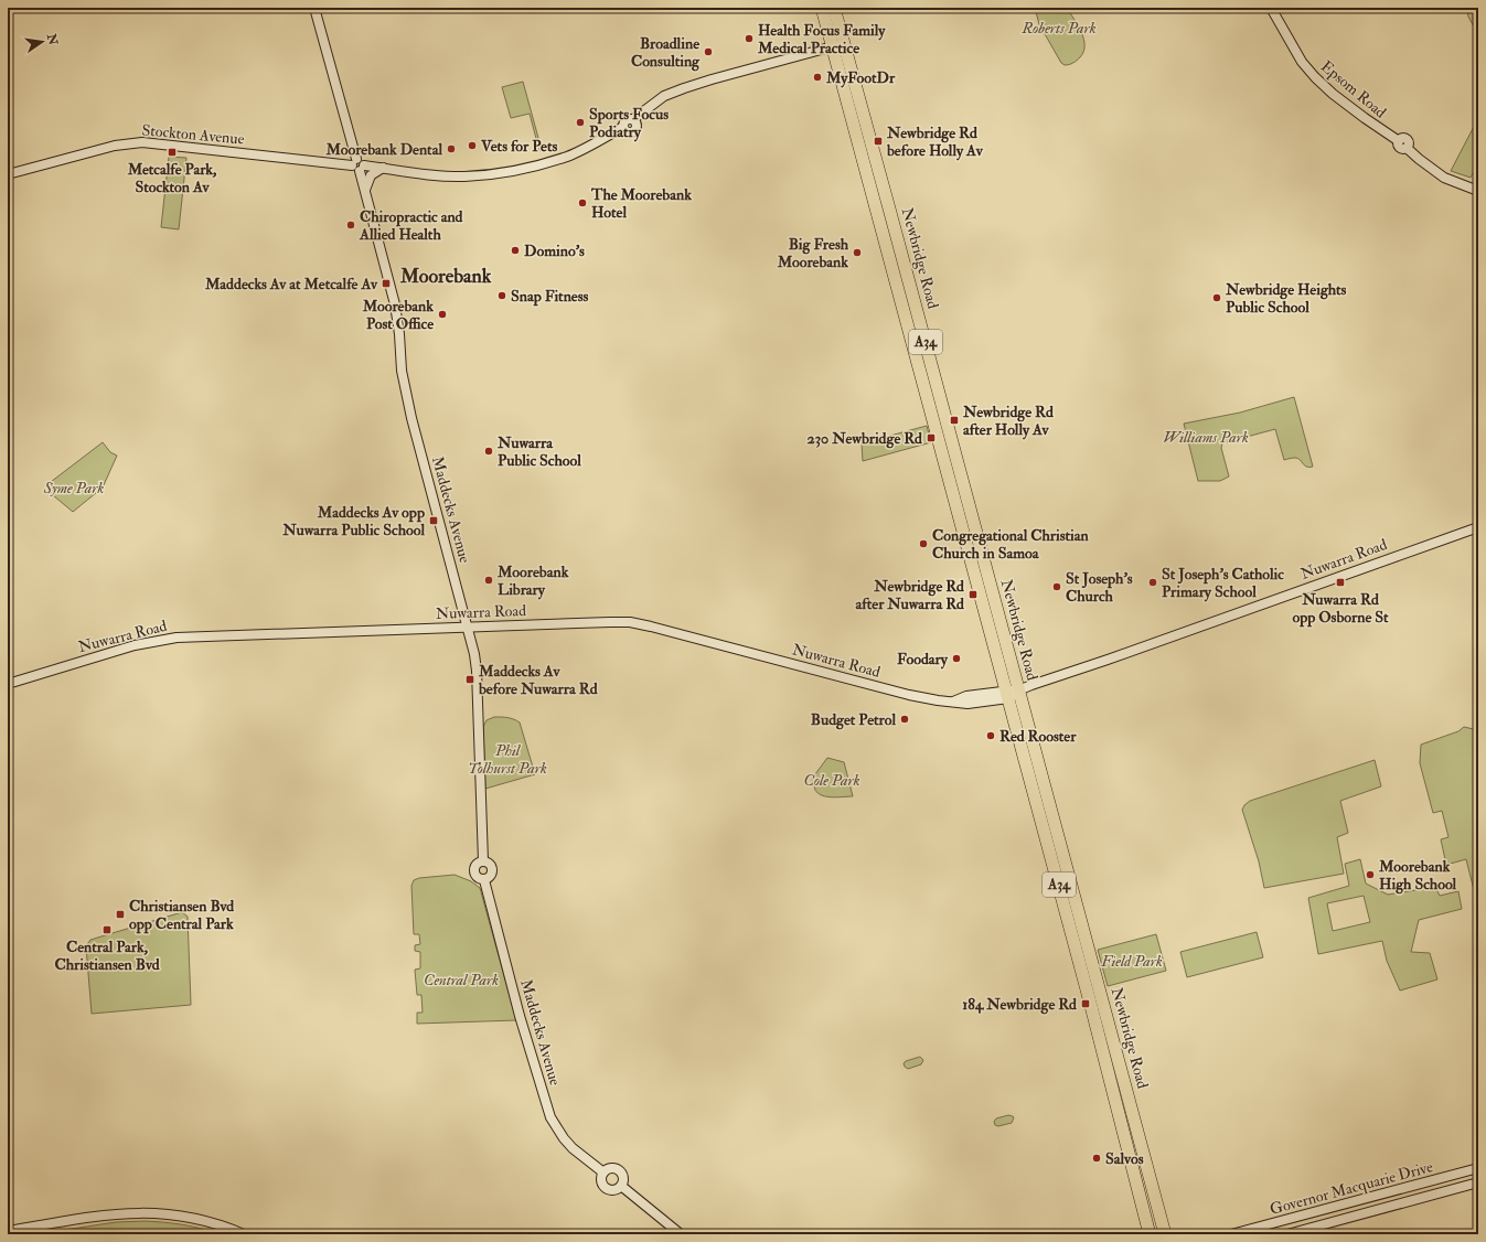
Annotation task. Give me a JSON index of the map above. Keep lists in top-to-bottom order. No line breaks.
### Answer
{"streets":{"highway":["Newbridge Road","A34"],"street":["Epsom Road","Stockton Avenue","Maddecks Avenue","Nuwarra Road","Governor Macquarie Drive"]},"crossings":[["Newbridge Road","Nuwarra Road"],["Maddecks Avenue","Nuwarra Road"]],"districts":["Moorebank"],"parks":["Roberts Park","Williams Park","Syme Park","Phil Tolhurst Park","Cole Park","Field Park","Central Park"],"places":{"other":["Health Focus Family Medical Practice","Broadline Consulting","MyFootDr","Sports Focus Podiatry","Vets for Pets","Moorebank Dental","The Moorebank Hotel","Chiropractic and Allied Health","Domino's","Big Fresh Moorebank","Snap Fitness","Newbridge Heights Public School","Moorebank Post Office","Nuwarra Public School","Congregational Christian Church in Samoa","Moorebank Library","St Joseph's Catholic Primary School","St Joseph's Church","Foodary","Budget Petrol","Red Rooster","Moorebank High School","Salvos"],"transit":["Newbridge Rd before Holly Av","Metcalfe Park, Stockton Av","Maddecks Av at Metcalfe Av","Newbridge Rd after Holly Av","230 Newbridge Rd","Maddecks Av opp Nuwarra Public School","Nuwarra Rd opp Osborne St","Newbridge Rd after Nuwarra Rd","Maddecks Av before Nuwarra Rd","Christiansen Bvd opp Central Park","Central Park, Christiansen Bvd","184 Newbridge Rd"]},"north":"right"}
